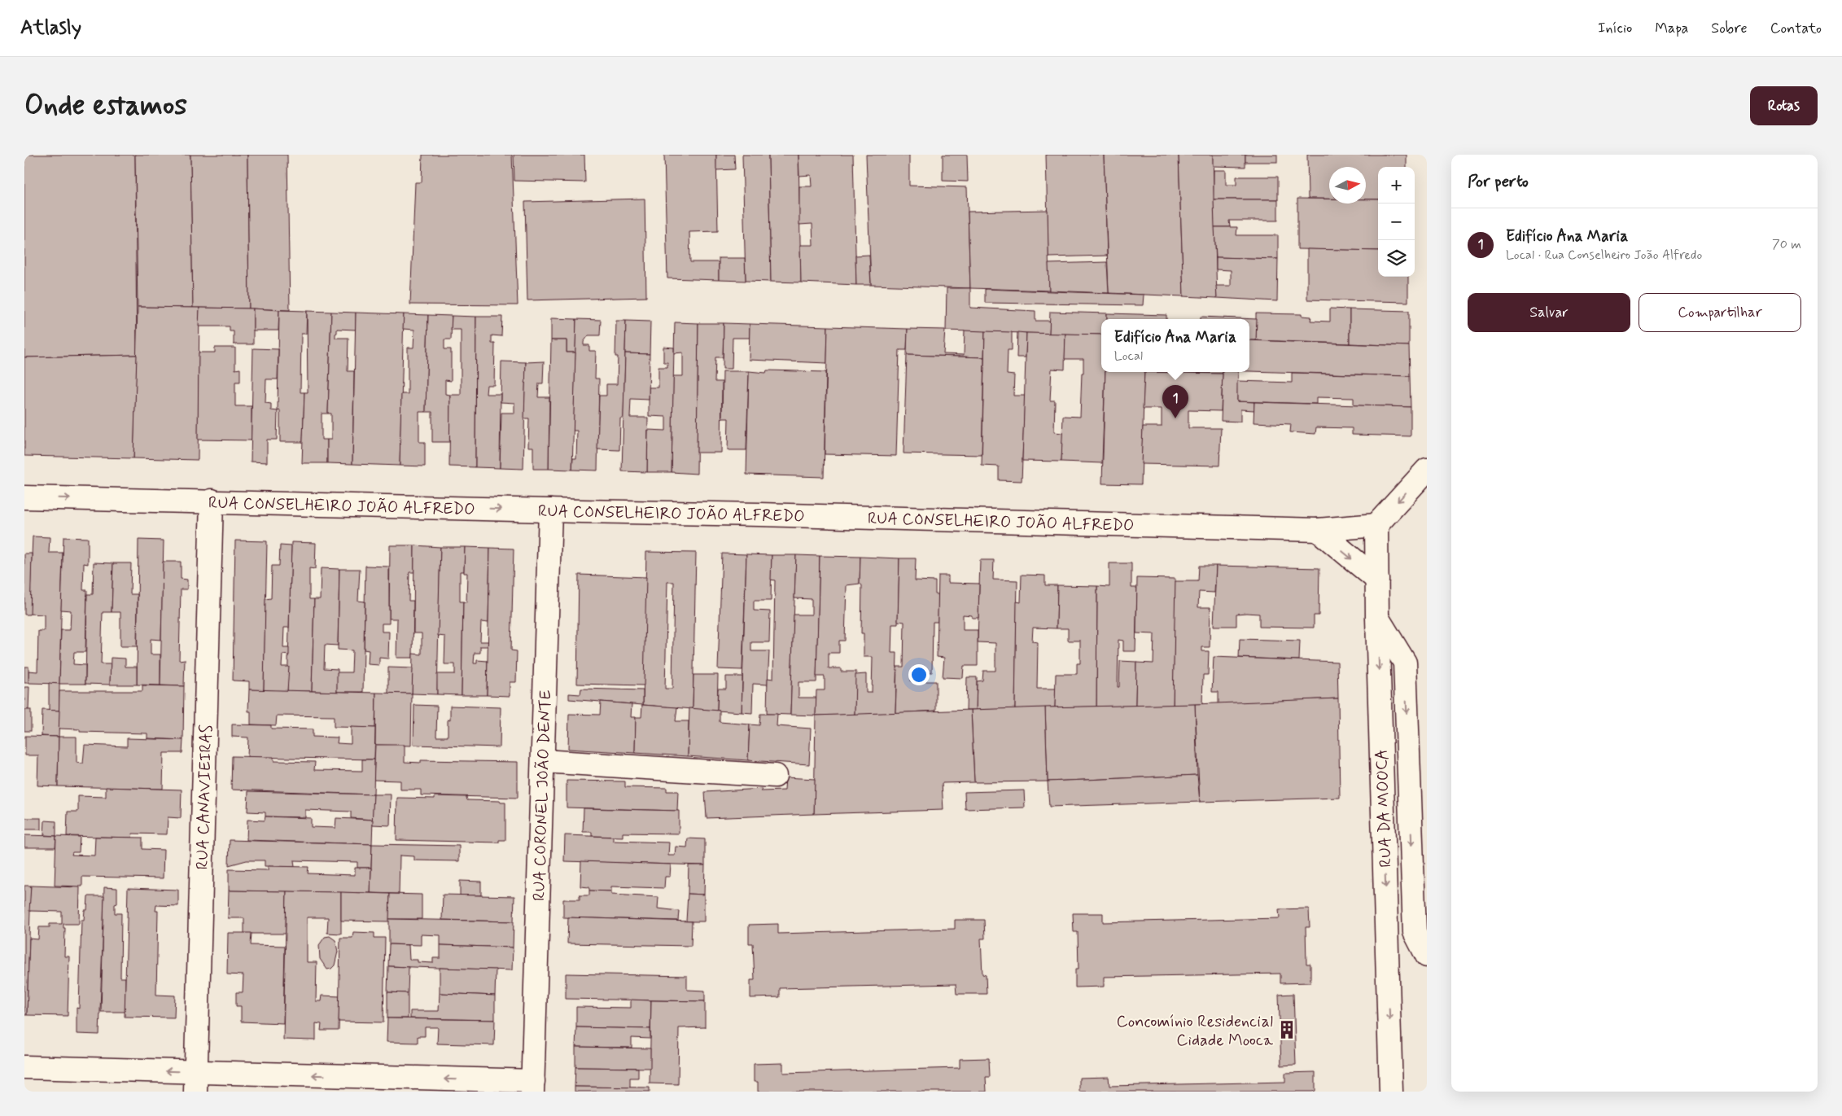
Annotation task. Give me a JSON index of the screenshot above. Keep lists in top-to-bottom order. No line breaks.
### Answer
{"streets":{"street":["RUA CONSELHEIRO JOÃO ALFREDO","RUA CANAVIEIRAS","RUA CORONEL JOÃO DENTE","RUA DA MOOCA"]},"crossings":[["RUA CONSELHEIRO JOÃO ALFREDO","RUA CANAVIEIRAS"],["RUA CONSELHEIRO JOÃO ALFREDO","RUA CORONEL JOÃO DENTE"],["RUA CONSELHEIRO JOÃO ALFREDO","RUA DA MOOCA"],["RUA CANAVIEIRAS","RUA CORONEL JOÃO DENTE"]],"one_way":["RUA CONSELHEIRO JOÃO ALFREDO","RUA CORONEL JOÃO DENTE"],"places":{"building":["Concomínio Residencial Cidade Mooca"]},"north":"right","page":{"header":"Atlasly","nav":["Início","Mapa","Sobre","Contato"],"buttons":["Rotas",["Salvar","Compartilhar"]],"title":"Onde estamos","heading":"Por perto","map_buttons":["+","−"],"list":[{"mark":"1","name":"Edifício Ana Maria","note":"Local · Rua Conselheiro João Alfredo","value":"70 m"}],"popup":["Edifício Ana Maria","Local"],"pins":"1"}}
